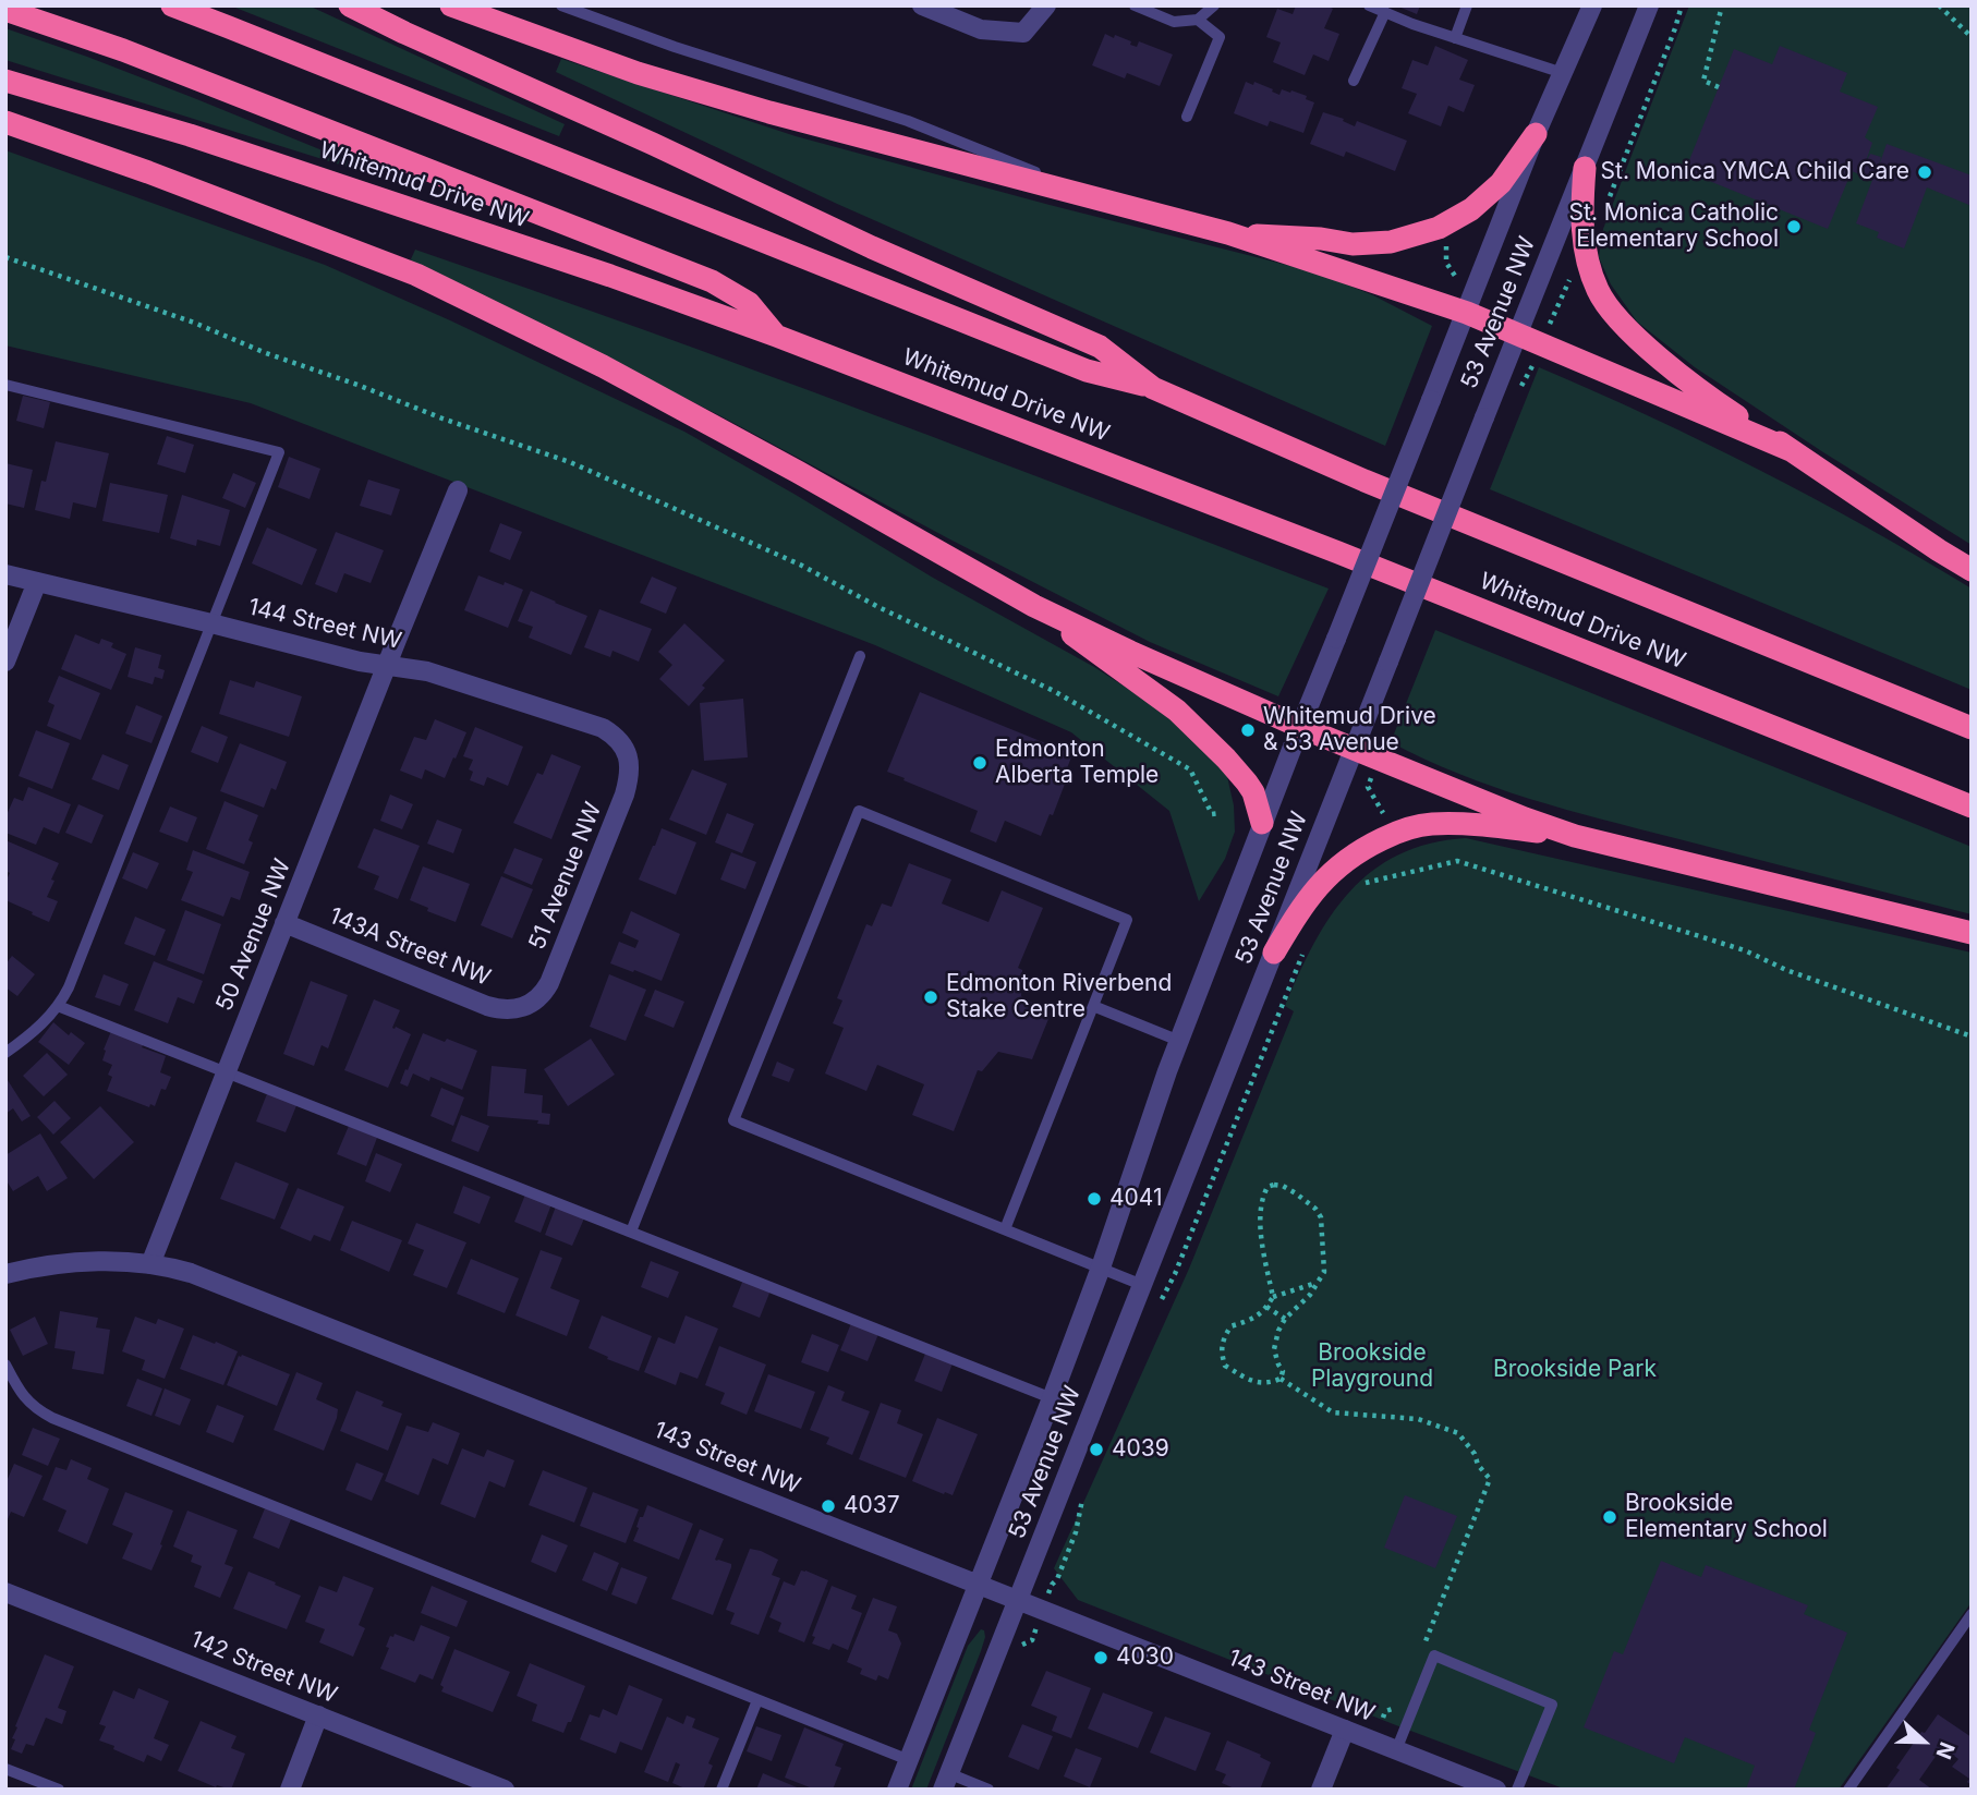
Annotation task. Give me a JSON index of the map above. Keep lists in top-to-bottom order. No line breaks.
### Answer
{"streets":{"highway":["Whitemud Drive NW"],"street":["53 Avenue NW","144 Street NW","51 Avenue NW","50 Avenue NW","143A Street NW","143 Street NW","142 Street NW"]},"crossings":[["53 Avenue NW","143 Street NW"],["144 Street NW","51 Avenue NW"],["144 Street NW","50 Avenue NW"],["51 Avenue NW","143A Street NW"],["50 Avenue NW","143A Street NW"],["50 Avenue NW","143 Street NW"]],"parks":["Brookside Playground","Brookside Park"],"places":["St. Monica YMCA Child Care","St. Monica Catholic Elementary School","Whitemud Drive & 53 Avenue","Edmonton Alberta Temple","Edmonton Riverbend Stake Centre","4041","4039","4037","Brookside Elementary School","4030"],"north":"right"}
